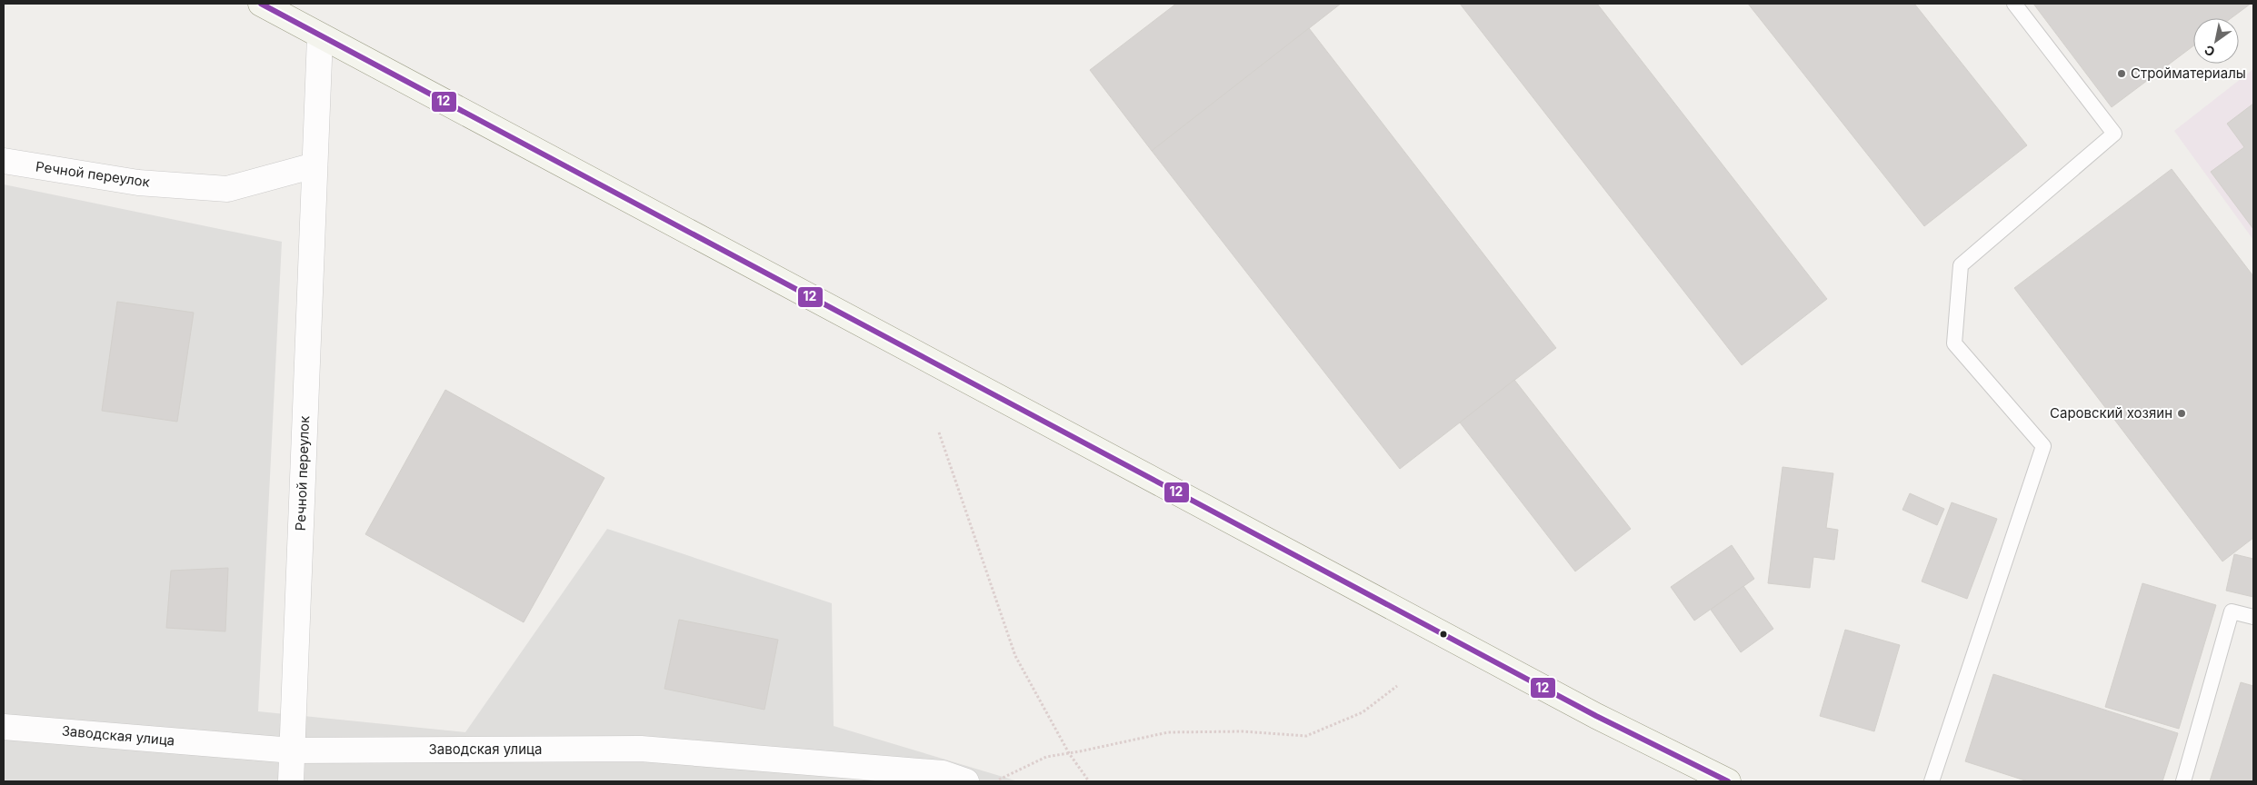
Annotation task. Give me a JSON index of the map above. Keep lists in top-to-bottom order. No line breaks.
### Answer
{"streets":{"street":["Речной переулок","Заводская улица"]},"crossings":[["Речной переулок","Заводская улица"]],"places":["Стройматериалы","Саровский хозяин"],"lines":["transit line 12"],"north":"bottom left"}
